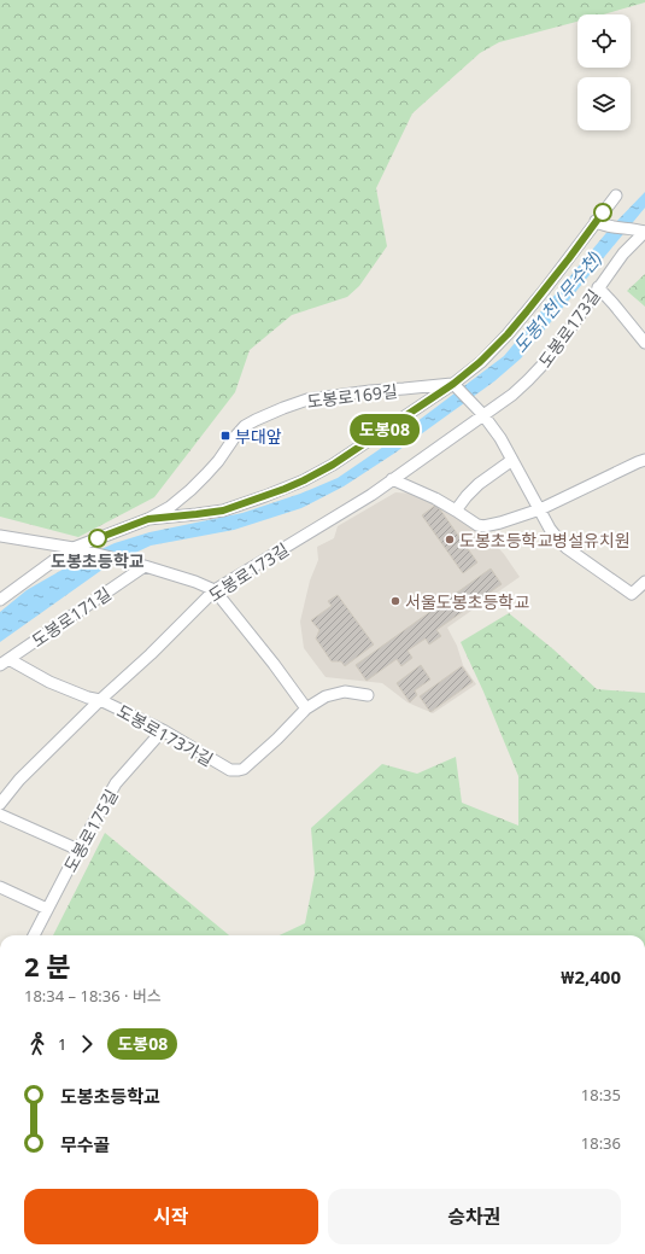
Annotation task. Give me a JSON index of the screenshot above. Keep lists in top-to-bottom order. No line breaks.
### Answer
{"streets":{"street":["도봉로173길","도봉로169길","도봉로171길","도봉로173가길","도봉로175길"]},"crossings":[["도봉로173길","도봉로171길"],["도봉로173길","도봉로173가길"],["도봉로171길","도봉로173가길"],["도봉로173가길","도봉로175길"]],"water":["도봉1천 (무수천)"],"places":{"transit":["부대앞"],"other":["도봉초등학교","도봉초등학교병설유치원","서울도봉초등학교"]},"lines":["bus line 도봉08"],"page":{"on_map":"도봉08","heading":["2 분","18:34 – 18:36 · 버스","₩2,400"],"legs":["1","도봉08"],"list":[{"name":"도봉초등학교","value":"18:35"},{"name":"무수골","value":"18:36"}],"buttons":["시작","승차권"]}}
